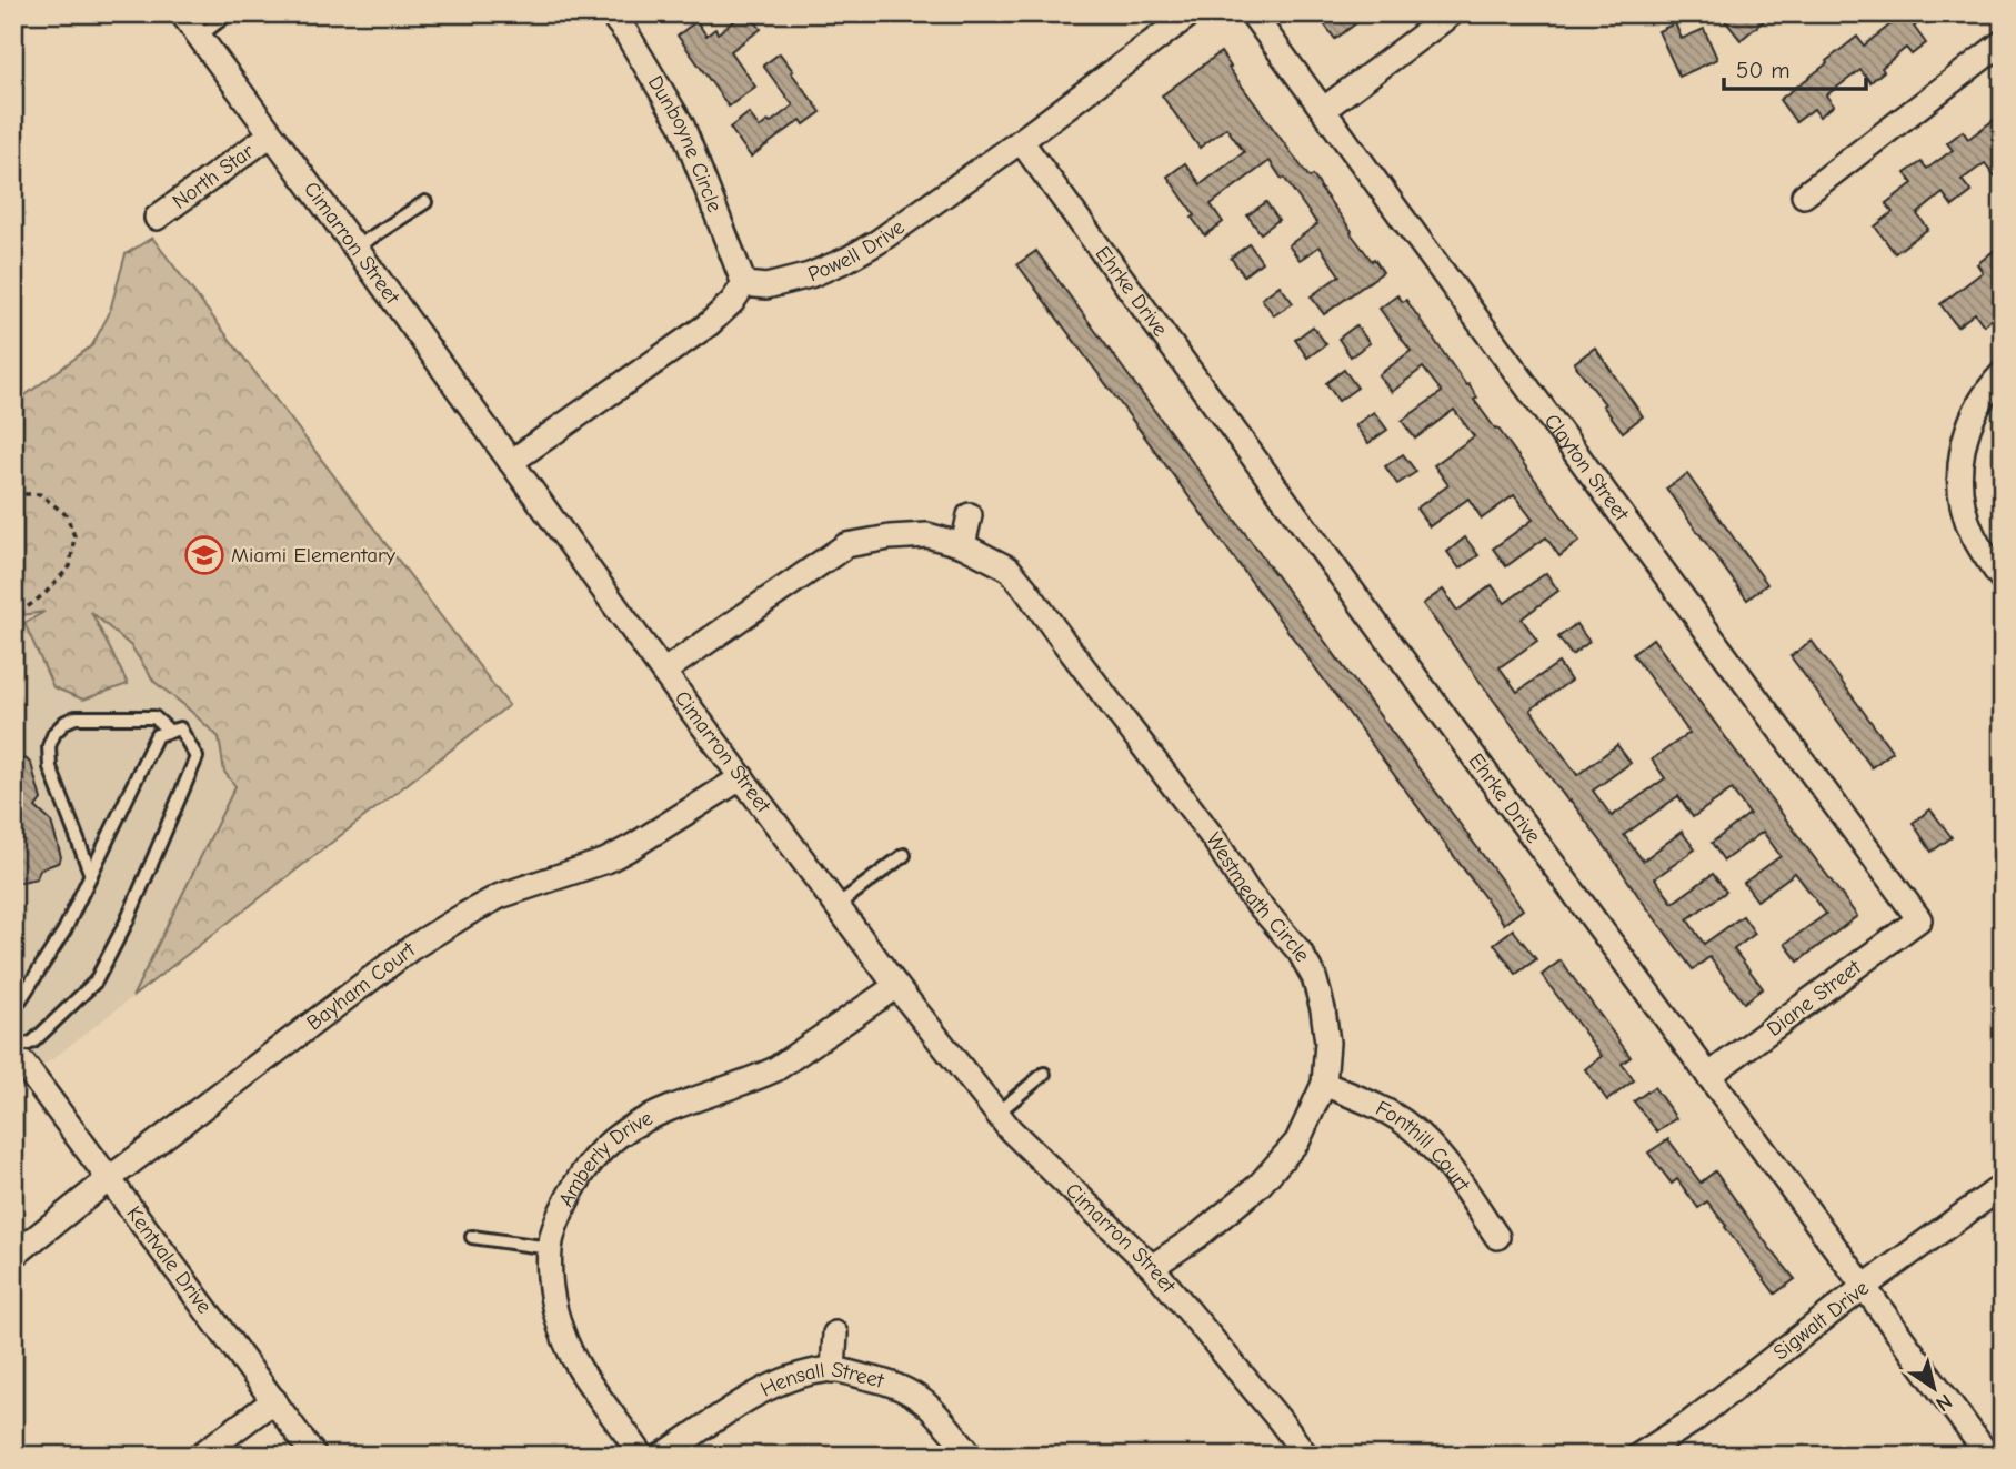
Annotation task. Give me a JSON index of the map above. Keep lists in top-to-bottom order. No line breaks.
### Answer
{"streets":{"street":["Dunboyne Circle","North Star","Cimarron Street","Powell Drive","Ehrke Drive","Clayton Street","Westmeath Circle","Bayham Court","Diane Street","Fonthill Court","Amberly Drive","Kentvale Drive","Sigwalt Drive","Hensall Street"]},"crossings":[["Dunboyne Circle","Powell Drive"],["North Star","Cimarron Street"],["Cimarron Street","Westmeath Circle"],["Cimarron Street","Bayham Court"],["Cimarron Street","Amberly Drive"],["Powell Drive","Ehrke Drive"],["Ehrke Drive","Diane Street"],["Ehrke Drive","Sigwalt Drive"],["Clayton Street","Diane Street"],["Westmeath Circle","Fonthill Court"],["Bayham Court","Kentvale Drive"]],"places":{"school or university":["Miami Elementary"]},"scale_bar":"50 m","north":"bottom right"}
